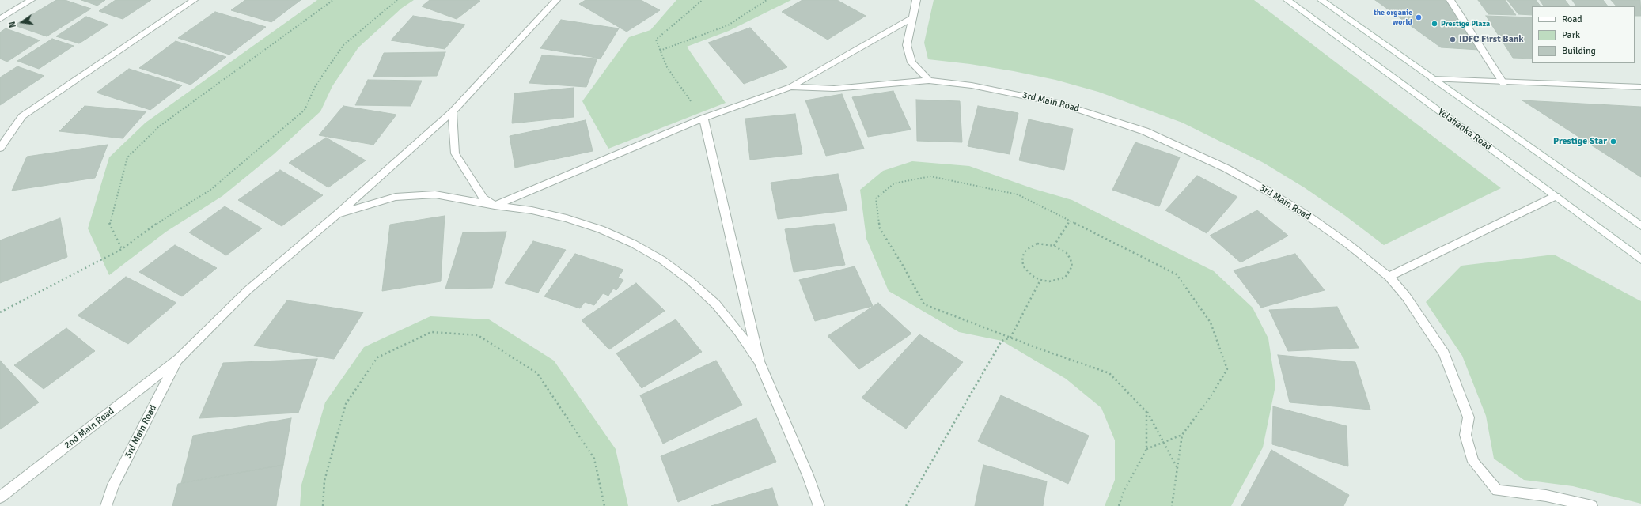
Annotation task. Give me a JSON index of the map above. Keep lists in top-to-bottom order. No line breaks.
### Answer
{"streets":{"street":["3rd Main Road","Yelahanka Road","2nd Main Road"]},"crossings":[["3rd Main Road","2nd Main Road"]],"places":["the organic world","Prestige Plaza","IDFC First Bank","Prestige Star"],"legend":["Road","Park","Building"],"north":"left"}
